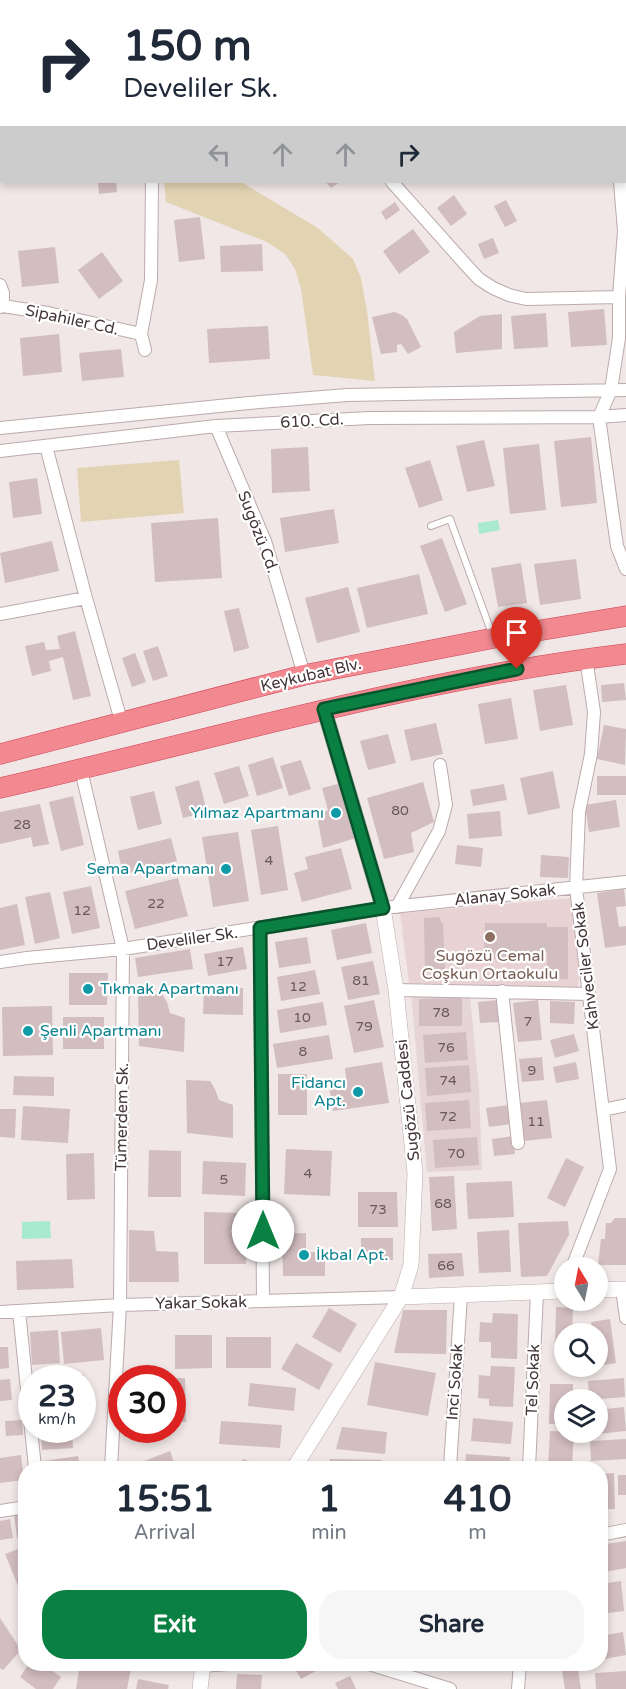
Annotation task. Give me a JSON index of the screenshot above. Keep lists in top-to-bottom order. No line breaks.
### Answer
{"streets":{"highway":["Keykubat Blv."],"street":["Sipahiler Cd.","610. Cd.","Sugözü Cd.","Alanay Sokak","Develiler Sk.","Kahveciler Sokak","Sugözü Caddesi","Tümerdem Sk.","Yakar Sokak","Tel Sokak","Inci Sokak"]},"crossings":[["610. Cd.","Sugözü Cd."],["Sugözü Cd.","Keykubat Blv."],["Alanay Sokak","Develiler Sk."],["Alanay Sokak","Kahveciler Sokak"],["Alanay Sokak","Sugözü Caddesi"],["Develiler Sk.","Sugözü Caddesi"],["Develiler Sk.","Tümerdem Sk."],["Sugözü Caddesi","Yakar Sokak"],["Tümerdem Sk.","Yakar Sokak"]],"places":["Yılmaz Apartmanı","Sema Apartmanı","Sugözü Cemal Coşkun Ortaokulu","Tıkmak Apartmanı","Şenli Apartmanı","Fidancı Apt.","İkbal Apt."],"house_numbers":["80","28","4","22","12","17","81","12","78","10","7","79","76","8","9","74","72","11","70","4","5","68","73","66"],"north":"top","page":{"turn":["150 m","Develiler Sk."],"speed":"23 km/h","limit":"30","eta":["15:51","Arrival","1","min","410","m"],"buttons":["Exit","Share"]}}
